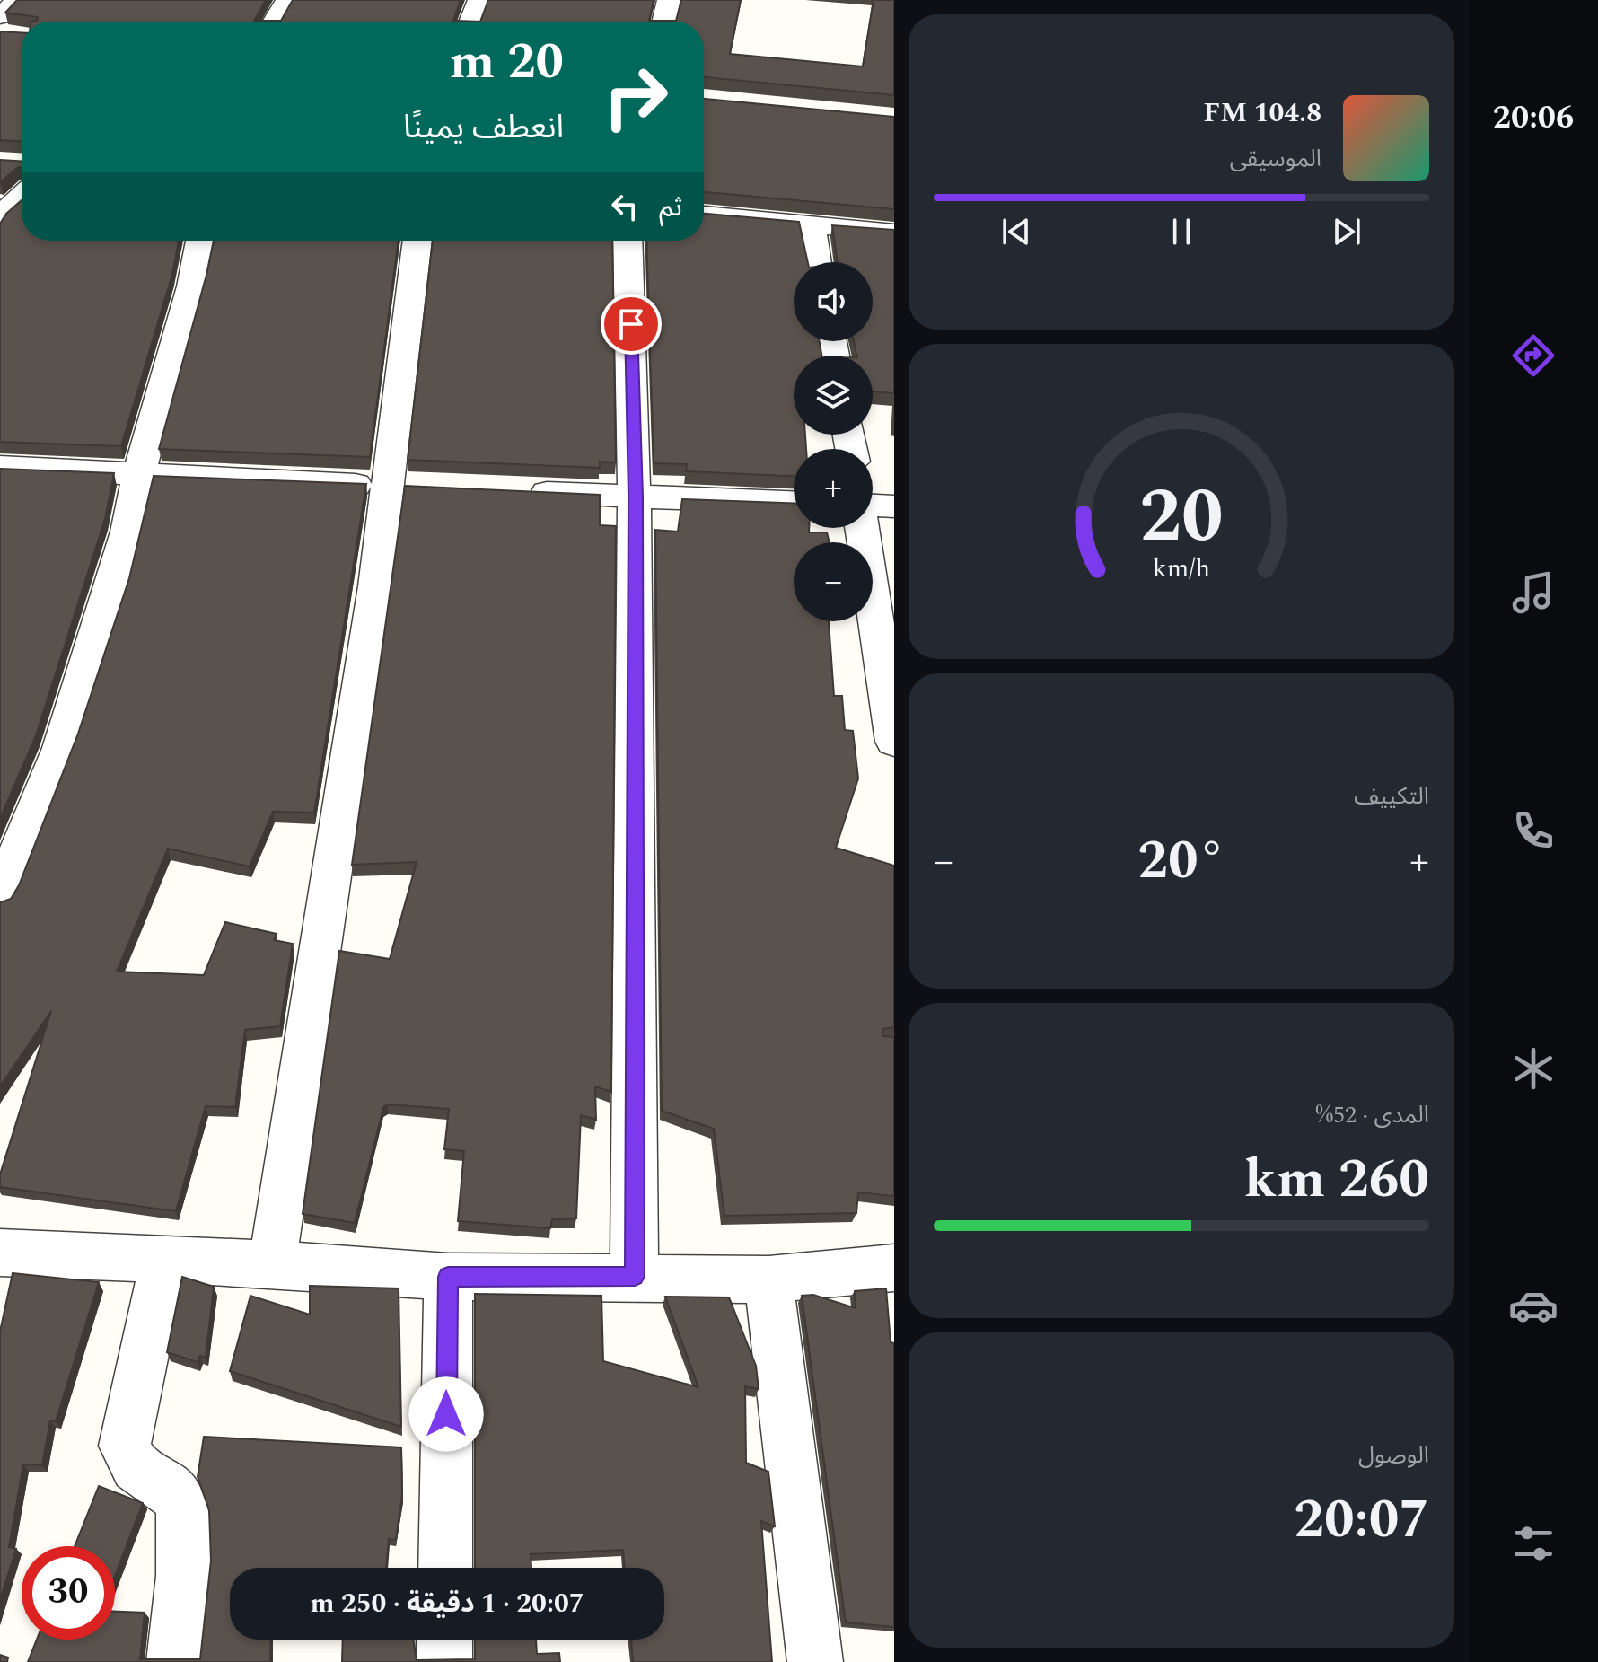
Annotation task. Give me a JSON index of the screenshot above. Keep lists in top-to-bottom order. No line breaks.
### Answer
{"page":{"tabs":"20:06","turn":["20 m","انعطف يمينًا"],"song":["104.8 FM","الموسيقى"],"then":"ثم","map_buttons":["+","−"],"tile":["التكييف",["المدى · 52%","260 km"],["الوصول","20:07"]],"heat":["−","20°","+"],"limit":"30","trip":"20:07 · 1 دقيقة · 250 m","gauge":["20","km/h"]}}
